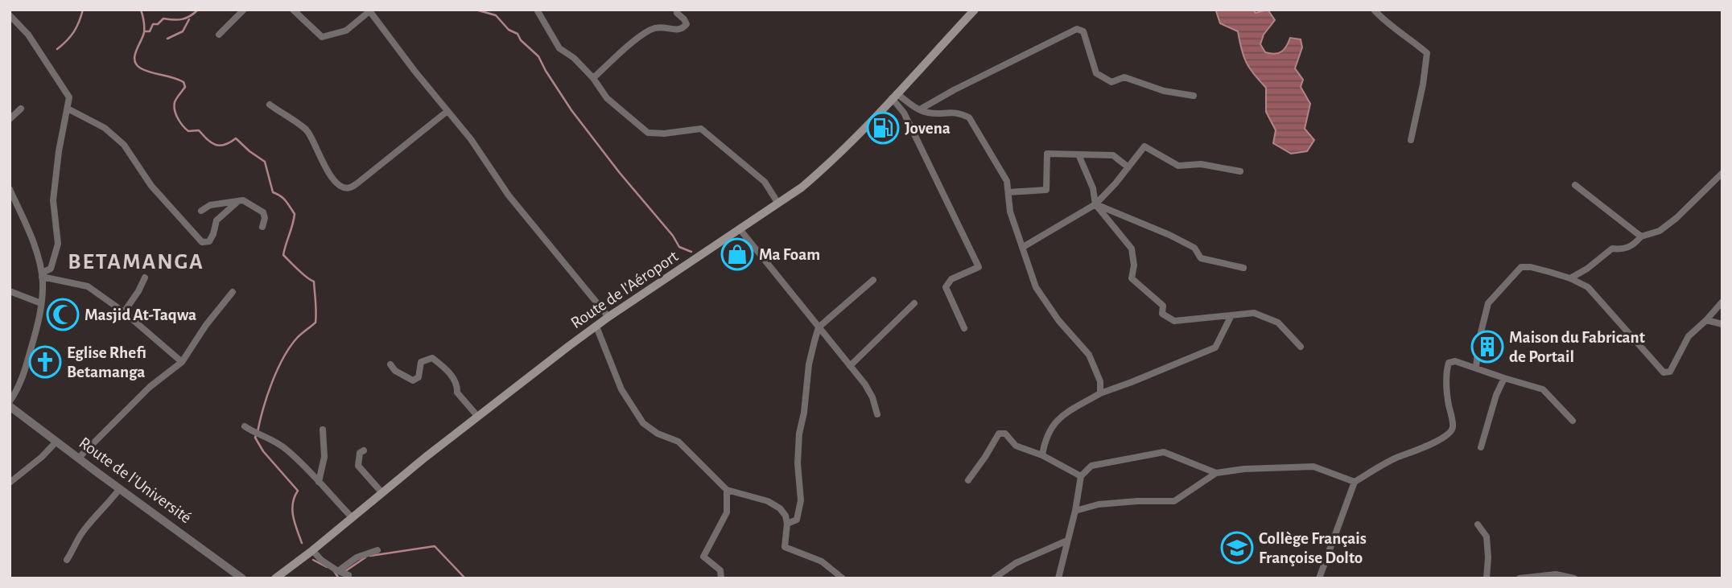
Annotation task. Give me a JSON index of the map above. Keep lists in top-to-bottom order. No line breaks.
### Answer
{"streets":{"main road":["Route de l'Aéroport"],"street":["Route de l'Université"]},"districts":["BETAMANGA"],"places":{"fuel station":["Jovena"],"shop":["Ma Foam"],"mosque":["Masjid At-Taqwa"],"building":["Maison du Fabricant de Portail"],"church":["Eglise Rhefi Betamanga"],"school or university":["Collège Français Françoise Dolto"]}}
